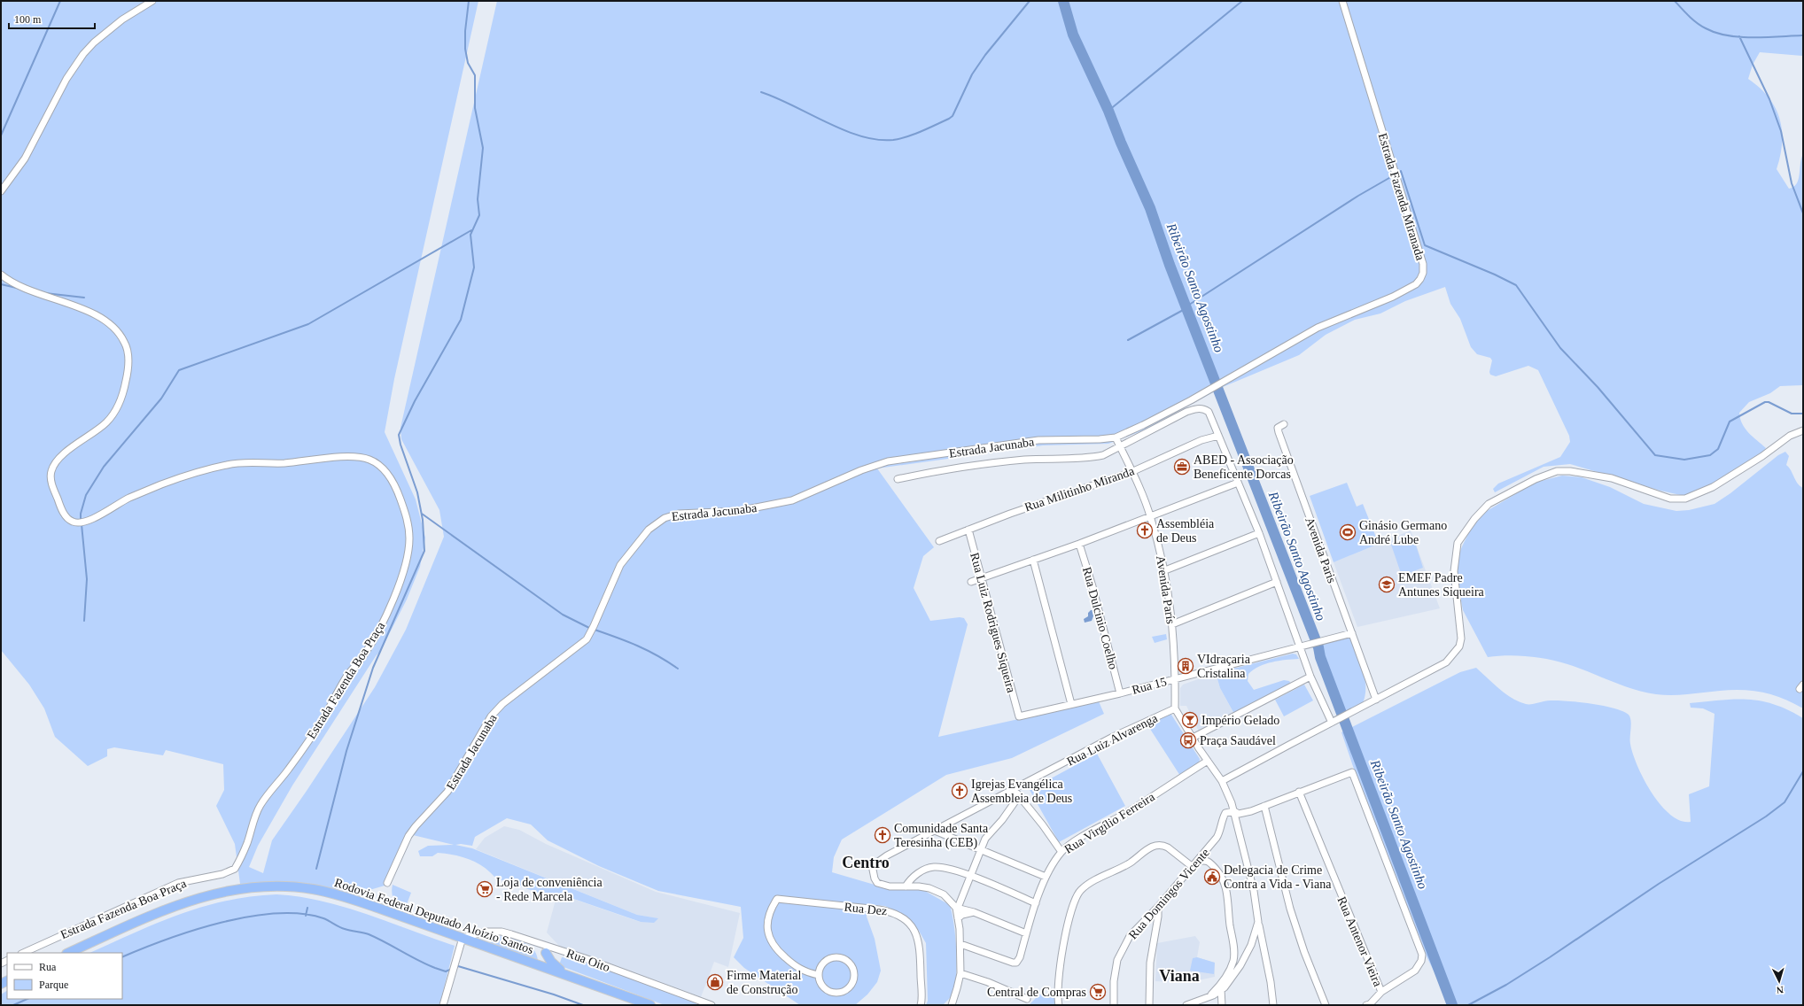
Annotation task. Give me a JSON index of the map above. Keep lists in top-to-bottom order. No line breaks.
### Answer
{"streets":{"highway":["Rodovia Federal Deputado Aloízio Santos"],"street":["Estrada Fazenda Miranada","Estrada Jacunaba","Rua Militinho Miranda","Avenida Paris","Avenida París","Rua Dulcinio Coelho","Rua Luiz Rodrigues Siqueira","Estrada Fazenda Boa Praça","Rua 15","Rua Luiz Alvarenga","Rua Virgílio Ferreira","Rua Domingos Vicente","Rua Dez","Rua Antenor Vieira","Rua Oito"]},"crossings":[["Estrada Fazenda Miranada","Estrada Jacunaba"],["Estrada Jacunaba","Avenida París"],["Rua Militinho Miranda","Avenida París"],["Rua Militinho Miranda","Rua Luiz Rodrigues Siqueira"],["Avenida Paris","Rua 15"],["Avenida París","Rua 15"],["Avenida París","Rua Luiz Alvarenga"],["Rua Dulcinio Coelho","Rua 15"],["Rua Luiz Rodrigues Siqueira","Rua 15"],["Rodovia Federal Deputado Aloízio Santos","Rua Oito"]],"districts":["Centro","Viana"],"water":["Ribeirão Santo Agostinho"],"places":{"office":["ABED - Associação Beneficente Dorcas"],"church":["Assembléia de Deus","Igrejas Evangélica Assembleia de Deus","Comunidade Santa Teresinha (CEB)"],"sports":["Ginásio Germano André Lube"],"school or university":["EMEF Padre Antunes Siqueira"],"building":["VIdraçaria Cristalina"],"bar":["Império Gelado"],"bus stop":["Praça Saudável"],"public building":["Delegacia de Crime Contra a Vida - Viana"],"supermarket":["Loja de conveniência - Rede Marcela","Central de Compras"],"shop":["Firme Material de Construção"]},"legend":["Rua","Parque"],"scale_bar":"100 m","north":"bottom"}
